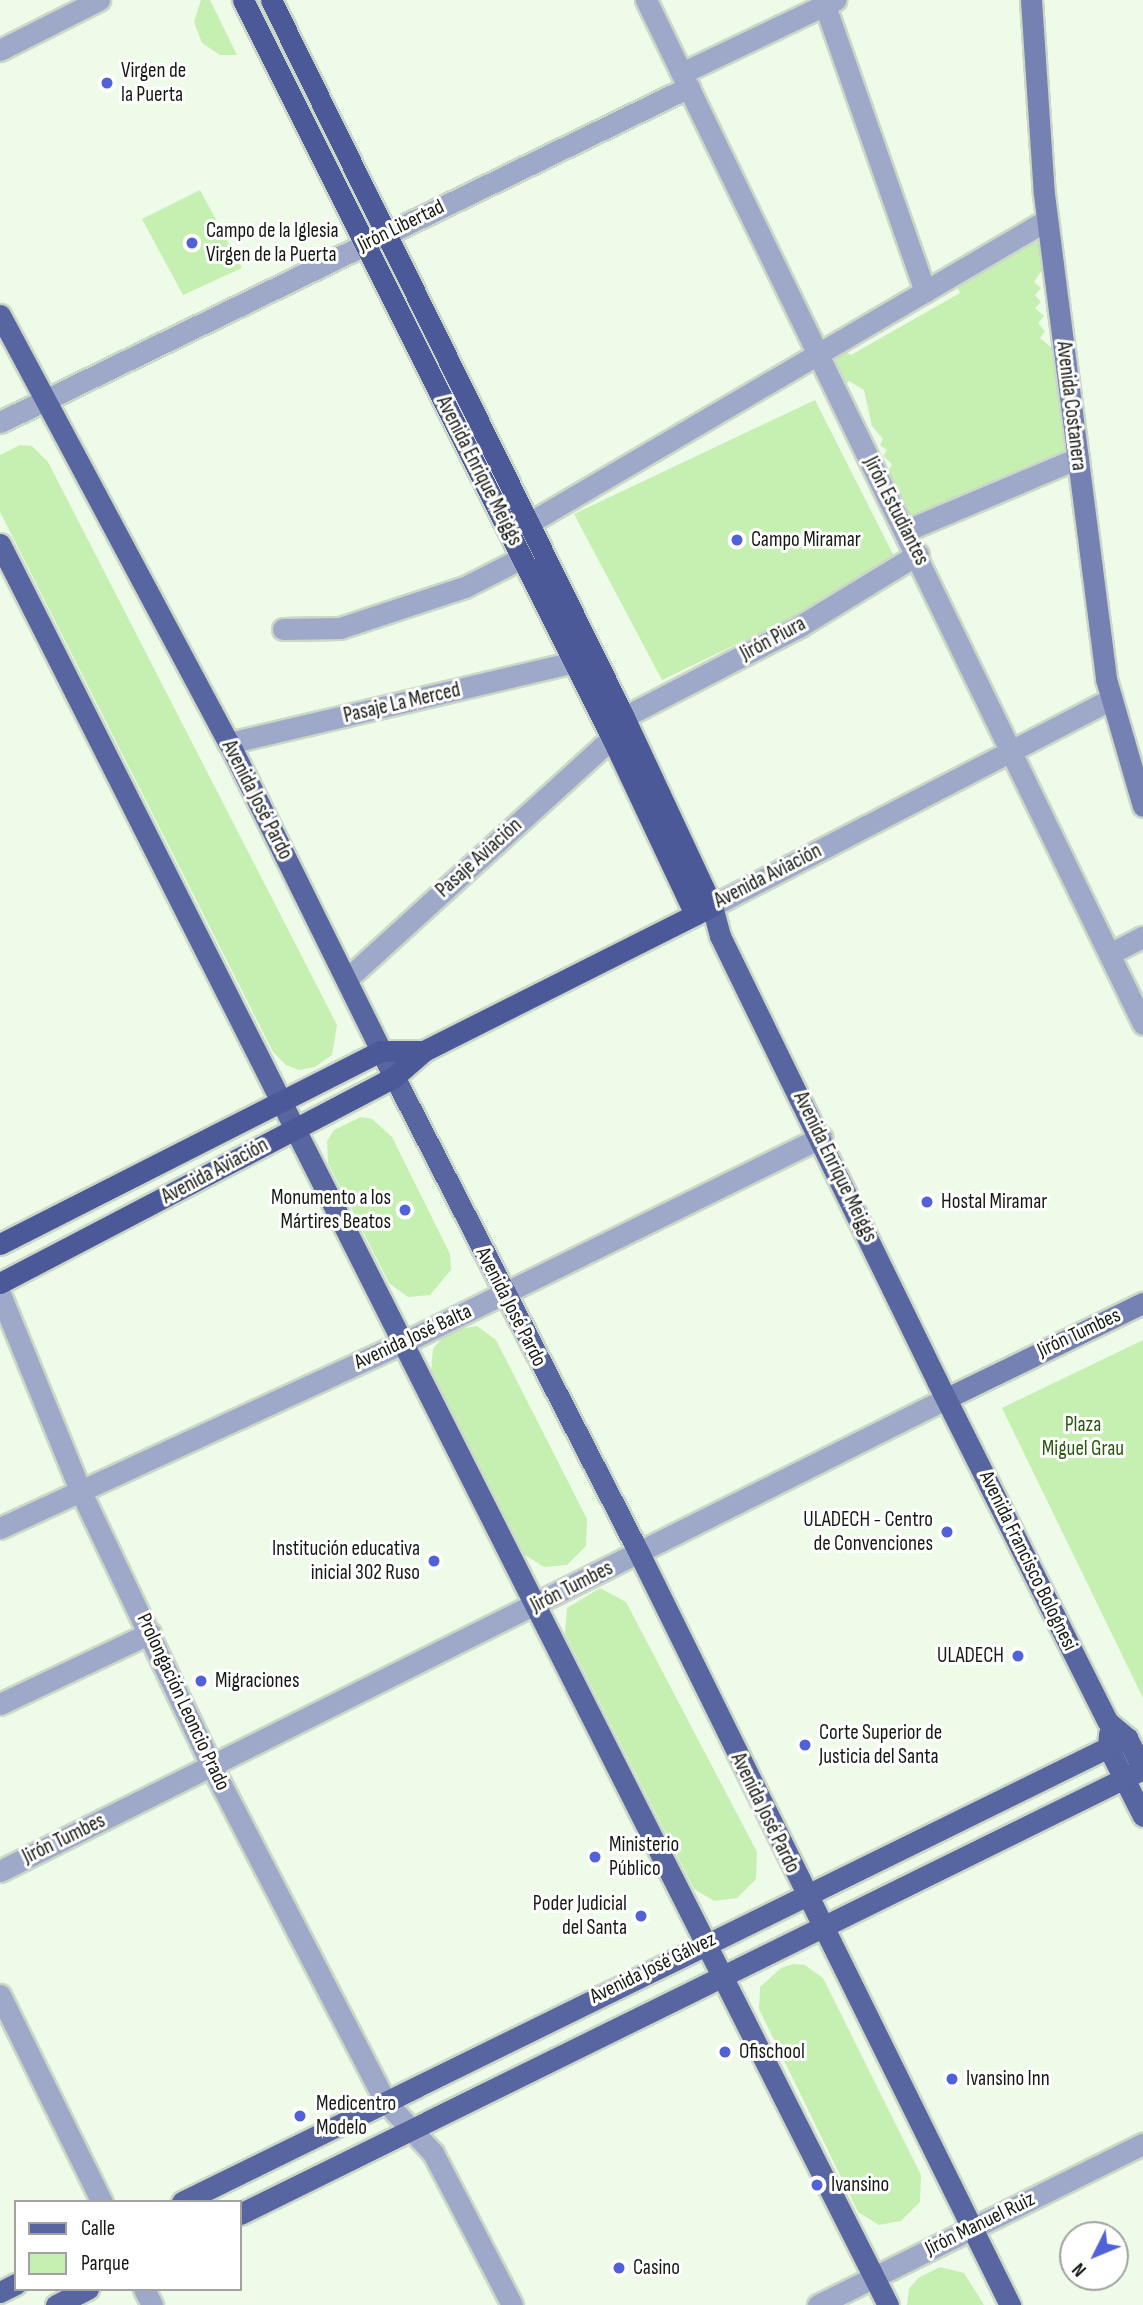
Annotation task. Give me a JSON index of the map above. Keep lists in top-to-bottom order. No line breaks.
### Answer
{"streets":{"highway":["Avenida Enrique Meiggs","Avenida Aviación"],"main road":["Avenida Costanera","Avenida José Pardo","Jirón Tumbes","Avenida Francisco Bolognesi","Avenida José Gálvez"],"street":["Jirón Libertad","Jirón Estudiantes","Jirón Piura","Pasaje La Merced","Pasaje Aviación","Avenida José Balta","Prolongación Leoncio Prado","Jirón Manuel Ruiz"]},"crossings":[["Jirón Libertad","Avenida Enrique Meiggs"],["Jirón Libertad","Jirón Estudiantes"],["Jirón Libertad","Avenida José Pardo"],["Avenida Costanera","Avenida Aviación"],["Avenida Enrique Meiggs","Jirón Piura"],["Avenida Enrique Meiggs","Pasaje La Merced"],["Avenida Enrique Meiggs","Pasaje Aviación"],["Avenida Enrique Meiggs","Avenida Aviación"],["Avenida Enrique Meiggs","Jirón Tumbes"],["Avenida Enrique Meiggs","Avenida José Balta"],["Avenida Enrique Meiggs","Avenida Francisco Bolognesi"],["Jirón Estudiantes","Jirón Piura"],["Jirón Estudiantes","Avenida Aviación"],["Pasaje La Merced","Avenida José Pardo"],["Avenida José Pardo","Pasaje Aviación"],["Avenida José Pardo","Avenida Aviación"],["Avenida José Pardo","Jirón Tumbes"],["Avenida José Pardo","Avenida José Balta"],["Avenida José Pardo","Avenida José Gálvez"],["Avenida José Pardo","Jirón Manuel Ruiz"],["Jirón Tumbes","Avenida Francisco Bolognesi"],["Jirón Tumbes","Prolongación Leoncio Prado"],["Avenida José Balta","Prolongación Leoncio Prado"],["Avenida Francisco Bolognesi","Avenida José Gálvez"],["Prolongación Leoncio Prado","Avenida José Gálvez"]],"parks":["Plaza Miguel Grau"],"places":["Virgen de la Puerta","Campo de la Iglesia Virgen de la Puerta","Campo Miramar","Hostal Miramar","Monumento a los Mártires Beatos","ULADECH - Centro de Convenciones","Institución educativa inicial 302 Ruso","ULADECH","Migraciones","Corte Superior de Justicia del Santa","Ministerio Público","Poder Judicial del Santa","Ofischool","Ivansino Inn","Medicentro Modelo","Ivansino","Casino"],"legend":["Calle","Parque"],"north":"bottom left"}
